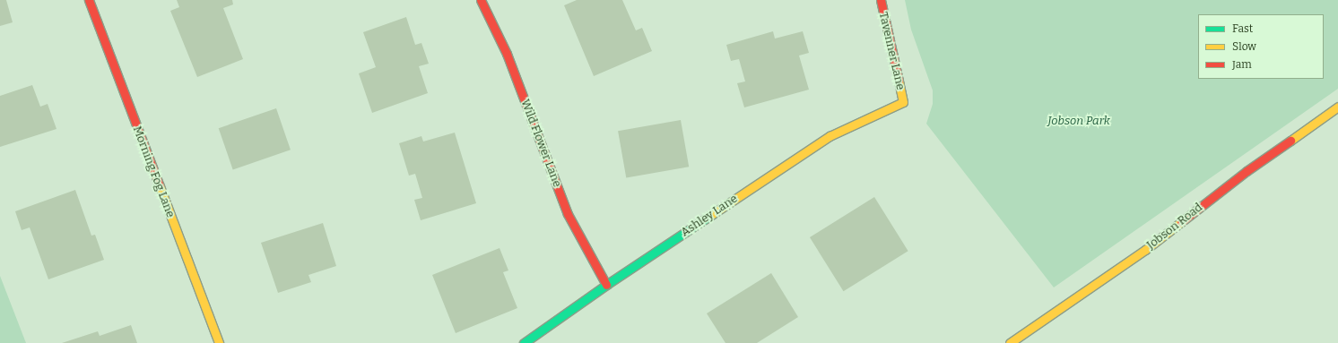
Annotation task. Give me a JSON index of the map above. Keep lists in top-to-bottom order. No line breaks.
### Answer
{"streets":{"street":["Tavenner Lane","Wild Flower Lane","Morning Fog Lane","Ashley Lane","Jobson Road"]},"crossings":[["Tavenner Lane","Ashley Lane"],["Wild Flower Lane","Ashley Lane"]],"parks":["Jobson Park"],"legend":["Fast","Slow","Jam"]}
